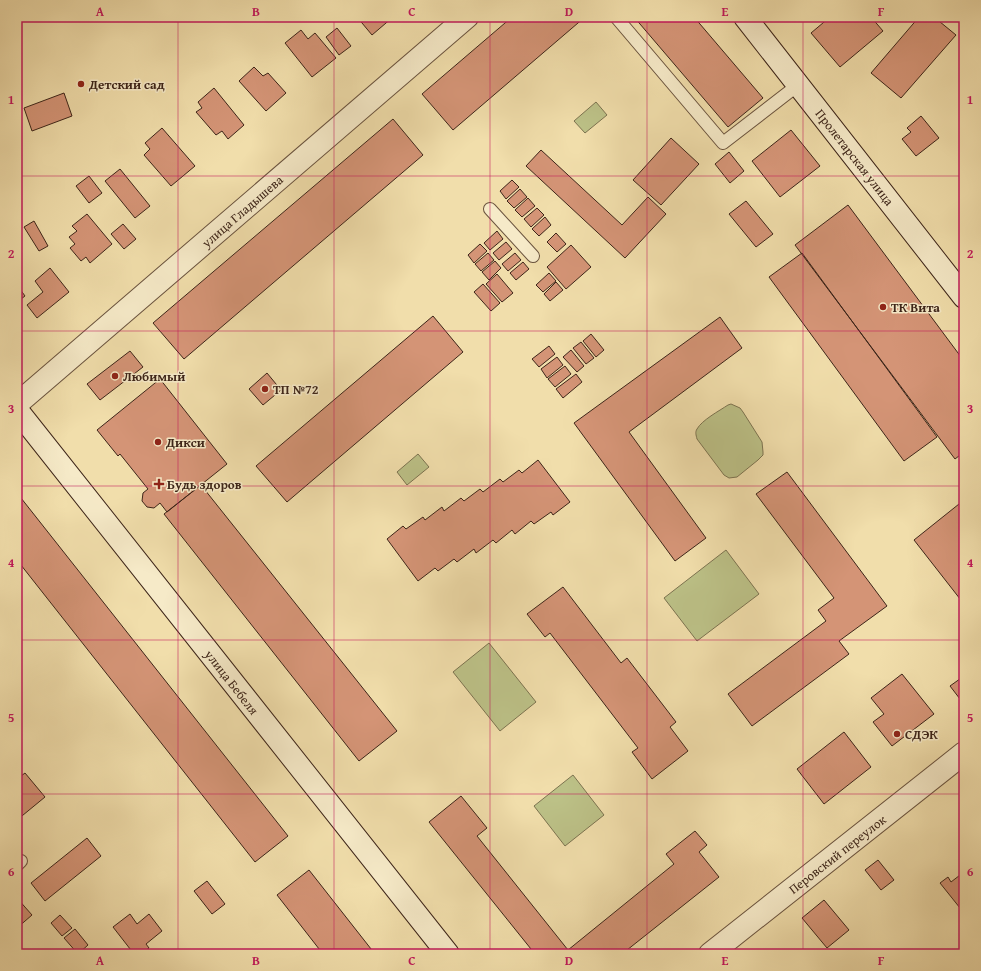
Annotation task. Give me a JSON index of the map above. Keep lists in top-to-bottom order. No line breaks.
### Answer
{"streets":{"street":["Пролетарская улица","улица Гладышева","улица Бебеля","Перовский переулок"]},"places":{"other":["Детский сад","ТК Вита","Любимый","ТП №72","Дикси","СДЭК"],"health":["Будь здоров"]},"grid":{"columns":["A","B","C","D","E","F"],"rows":["1","2","3","4","5","6"]}}
